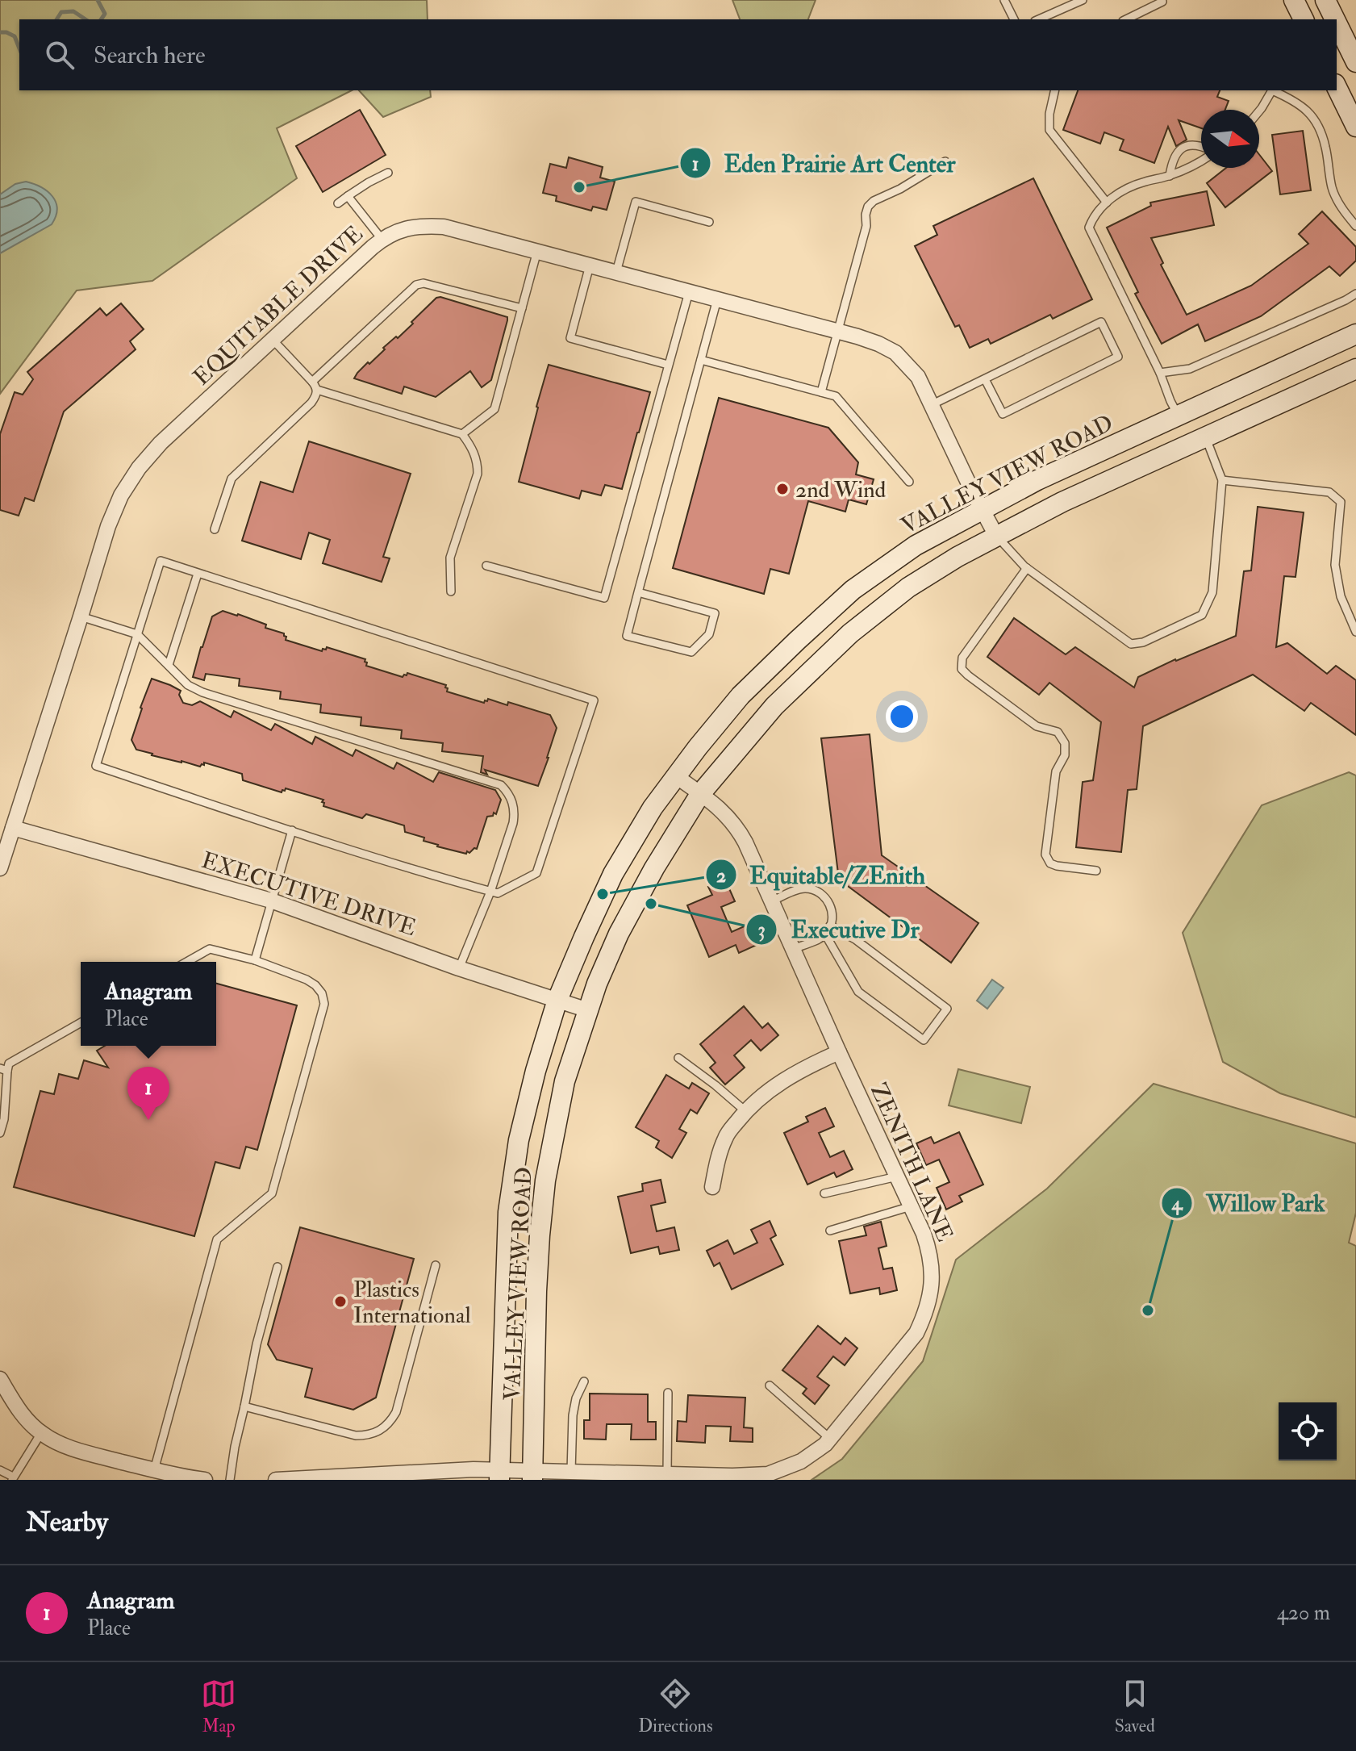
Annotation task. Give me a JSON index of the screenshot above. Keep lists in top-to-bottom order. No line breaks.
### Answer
{"streets":{"main road":["VALLEY VIEW ROAD"],"street":["EQUITABLE DRIVE","EXECUTIVE DRIVE","ZENITH LANE"]},"crossings":[["EQUITABLE DRIVE","VALLEY VIEW ROAD"],["EQUITABLE DRIVE","EXECUTIVE DRIVE"],["VALLEY VIEW ROAD","EXECUTIVE DRIVE"],["VALLEY VIEW ROAD","ZENITH LANE"]],"places":["Eden Prairie Art Center","2nd Wind","Equitable/ZEnith","Executive Dr","Plastics International","Willow Park"],"north":"right","page":{"search":"Search here","popup":["Anagram","Place"],"pins":"1","heading":"Nearby","list":[{"mark":"1","name":"Anagram","note":"Place","value":"420 m"}],"nav":["Map","Directions","Saved"]}}
